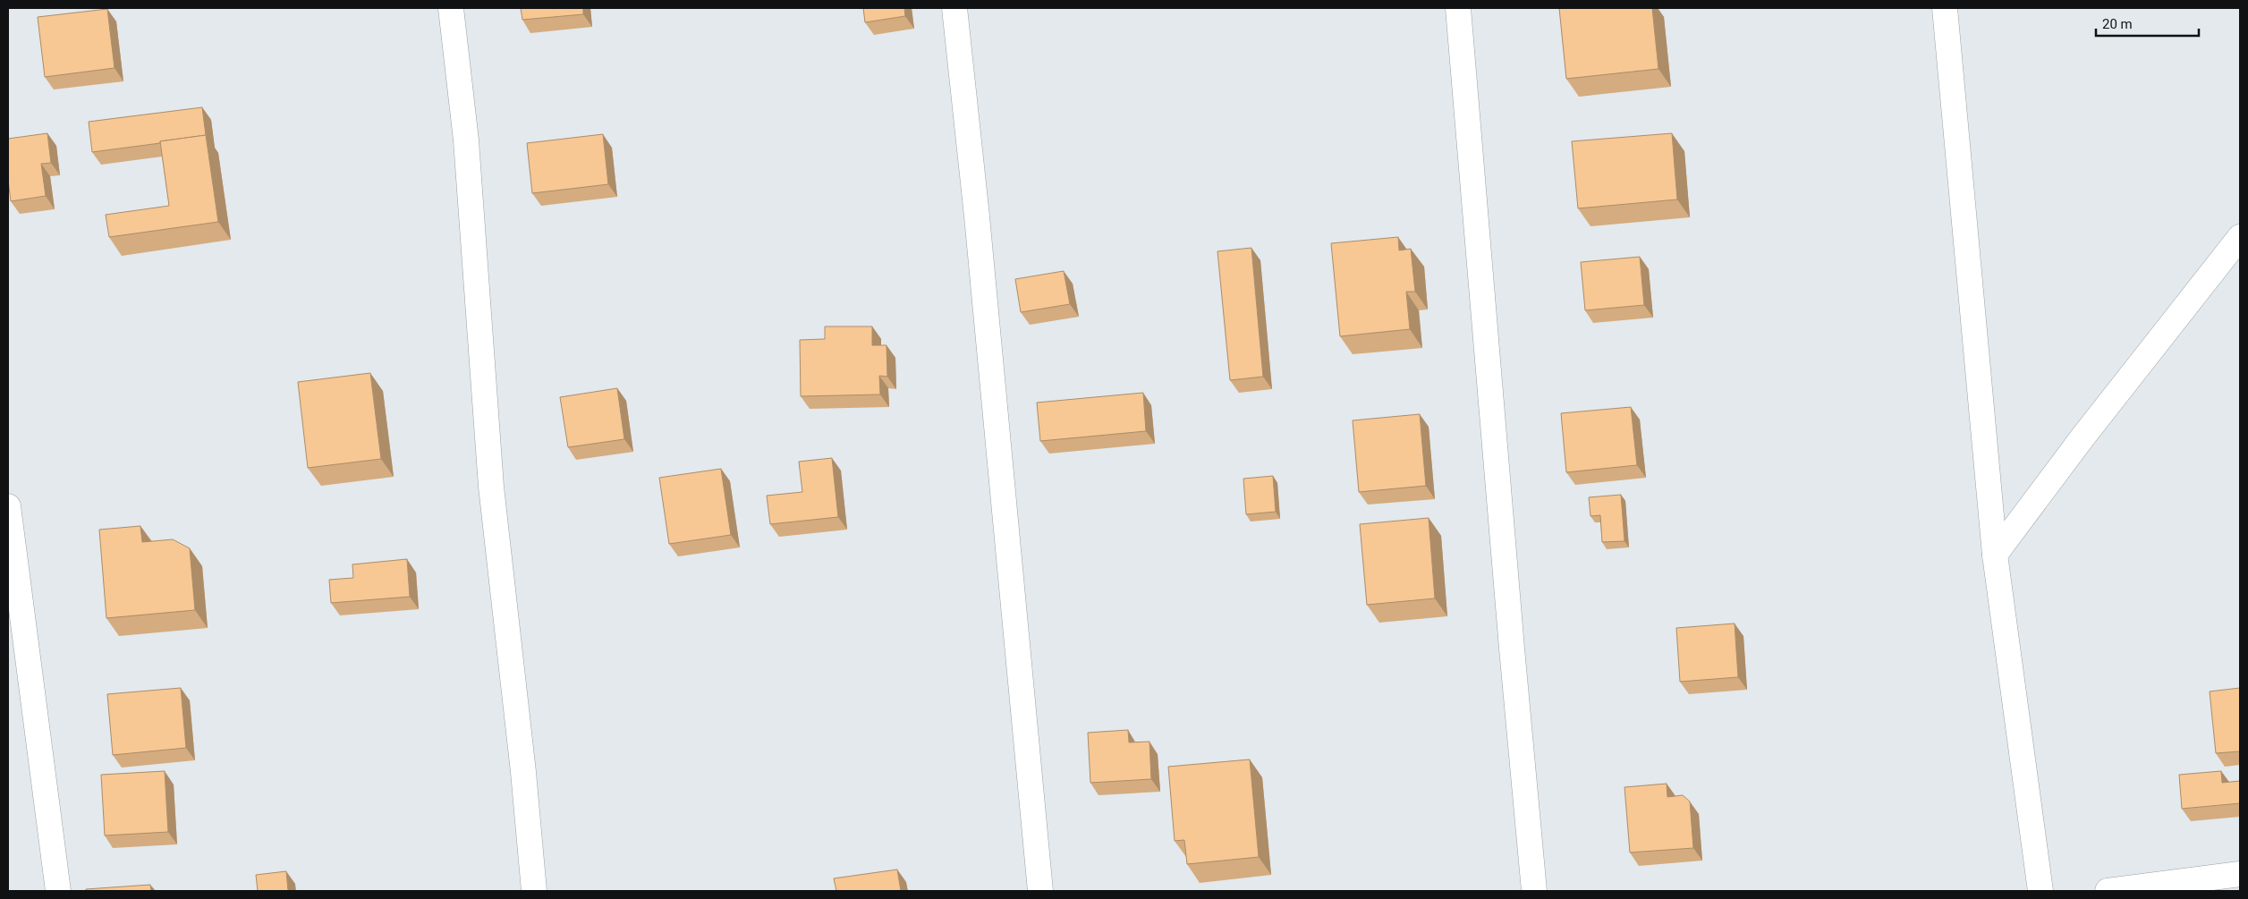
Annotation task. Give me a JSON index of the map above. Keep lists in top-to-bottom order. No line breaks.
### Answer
{"scale_bar":"20 m"}
